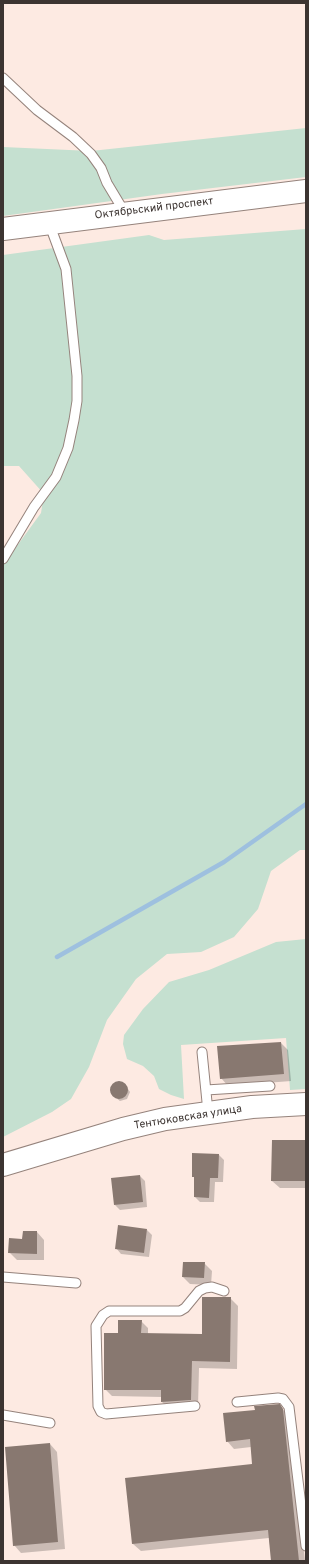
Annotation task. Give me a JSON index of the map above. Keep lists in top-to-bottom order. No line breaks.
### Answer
{"streets":{"street":["Октябрьский проспект","Тентюковская улица"]}}
